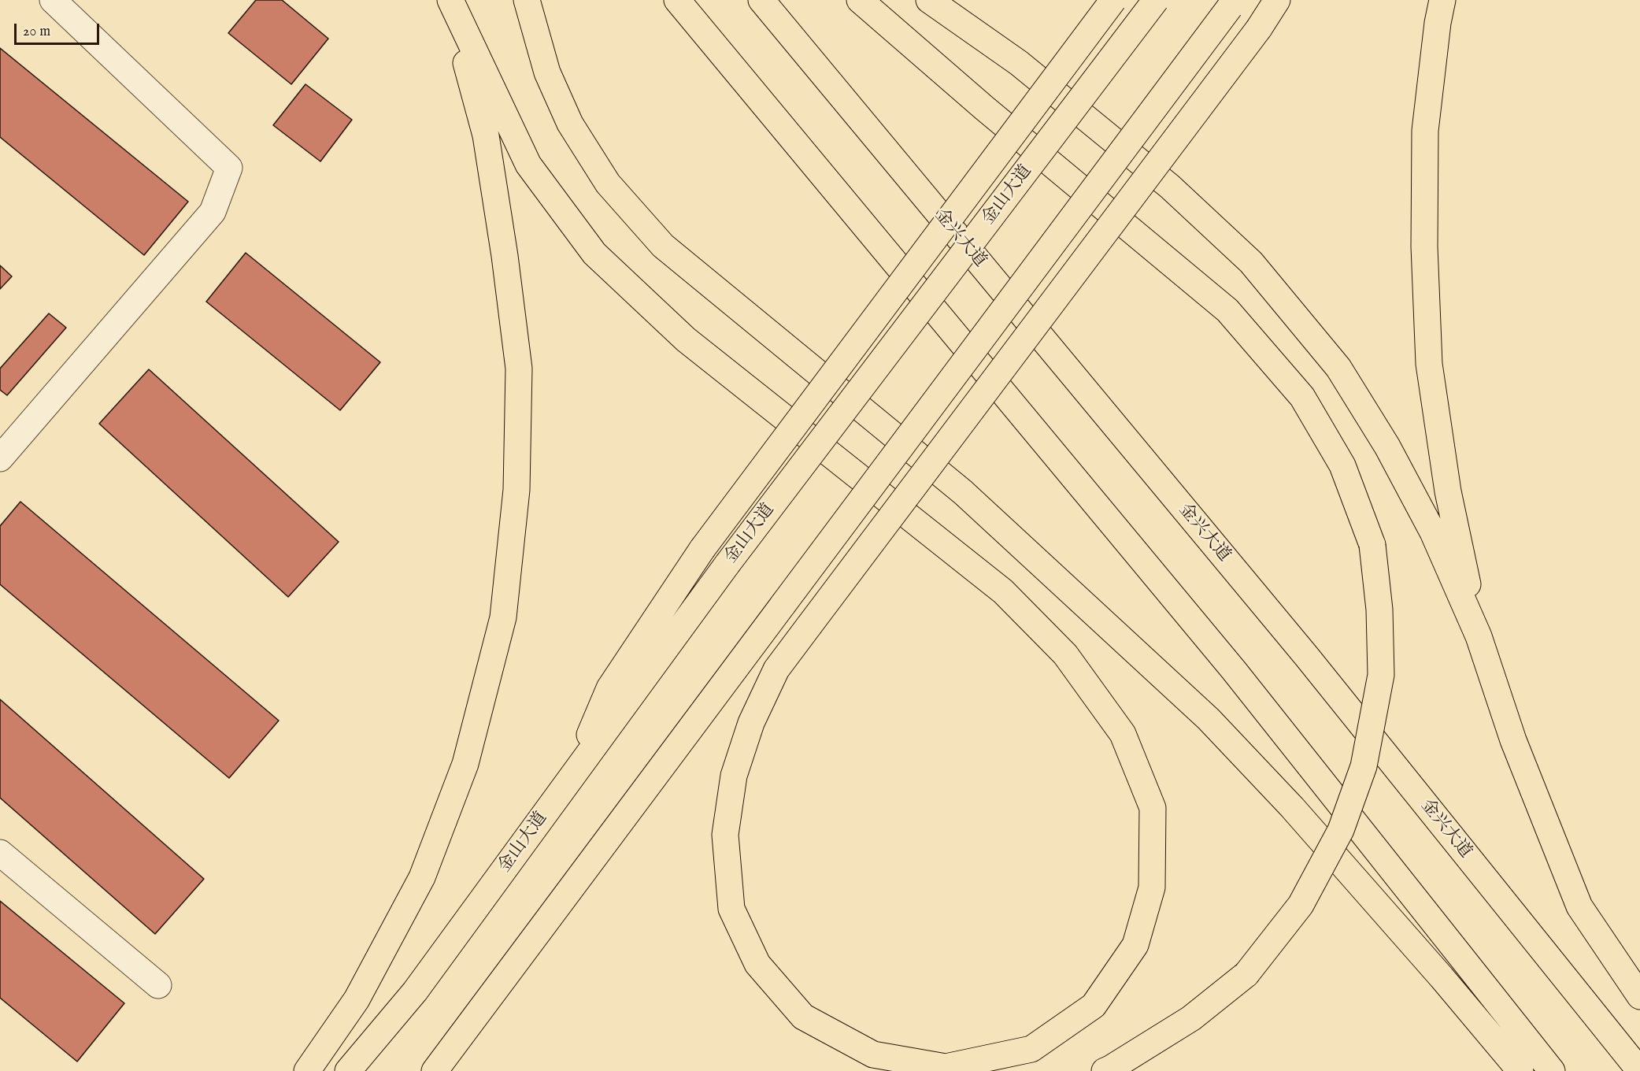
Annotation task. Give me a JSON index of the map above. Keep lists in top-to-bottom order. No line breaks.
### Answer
{"streets":{"highway":["金山大道","金兴大道"]},"scale_bar":"20 m"}
